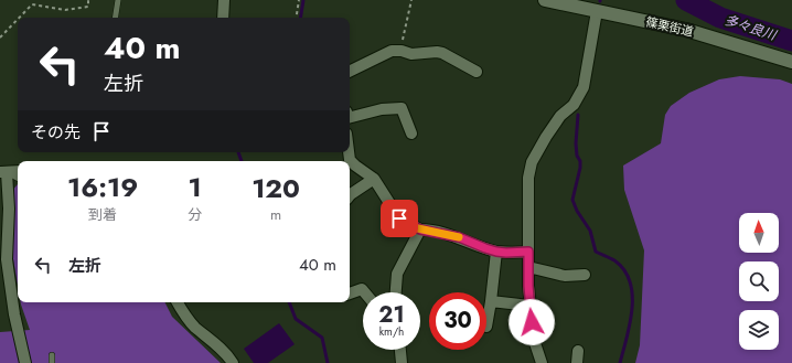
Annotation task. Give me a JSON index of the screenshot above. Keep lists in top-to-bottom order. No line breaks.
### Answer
{"streets":{"main road":["篠栗街道"]},"water":["多々良川"],"north":"top","page":{"turn":["40 m","左折"],"then":"その先","eta":["16:19","到着","1","分","120","m"],"list":[{"name":"左折","value":"40 m"}],"speed":"21 km/h","limit":"30"}}
